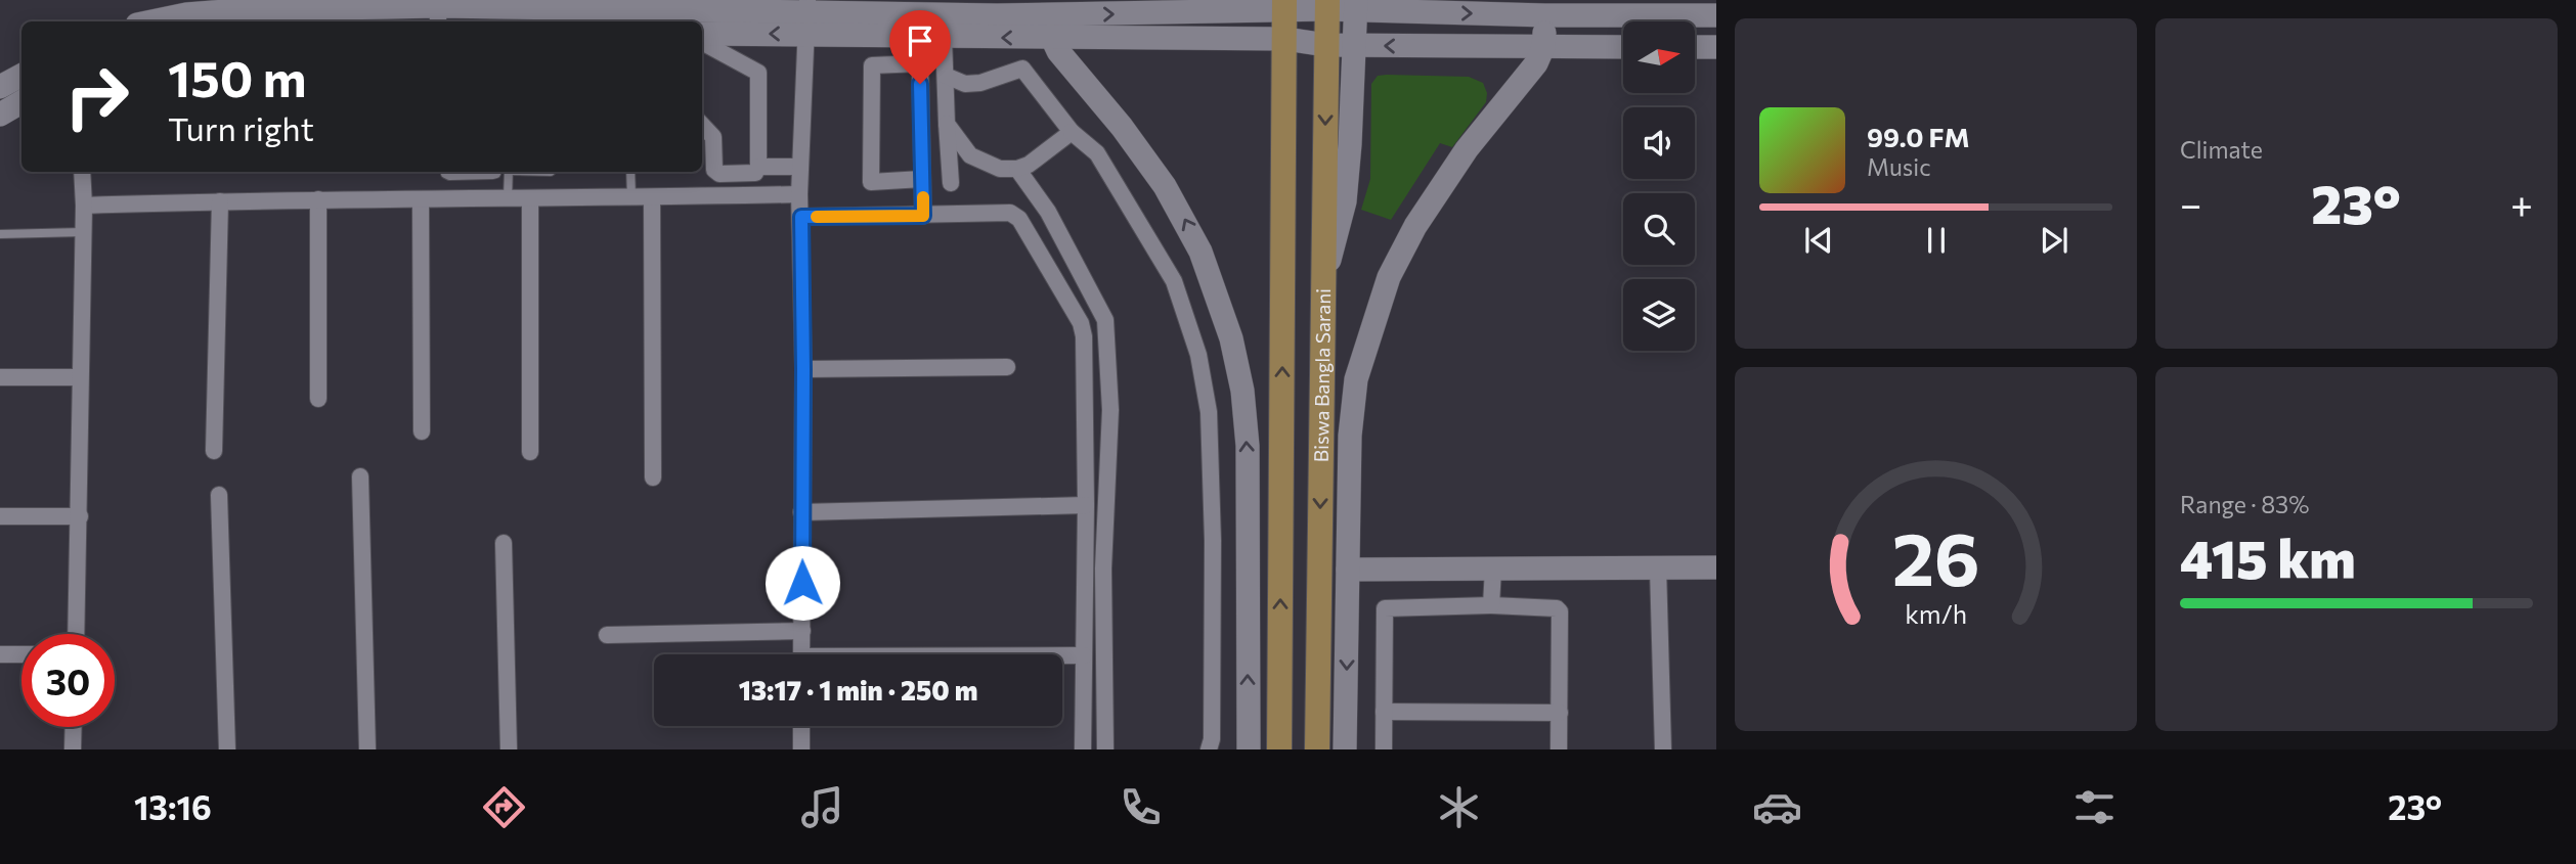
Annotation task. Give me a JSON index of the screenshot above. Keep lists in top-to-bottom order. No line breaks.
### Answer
{"streets":{"main road":["Biswa Bangla Sarani"]},"north":"right","page":{"tile":["Climate",["Range · 83%","415 km"]],"turn":["150 m","Turn right"],"song":["99.0 FM","Music"],"heat":["−","23°","+"],"limit":"30","trip":"13:17 · 1 min · 250 m","tabs":["13:16","23°"],"gauge":["26","km/h"]}}
